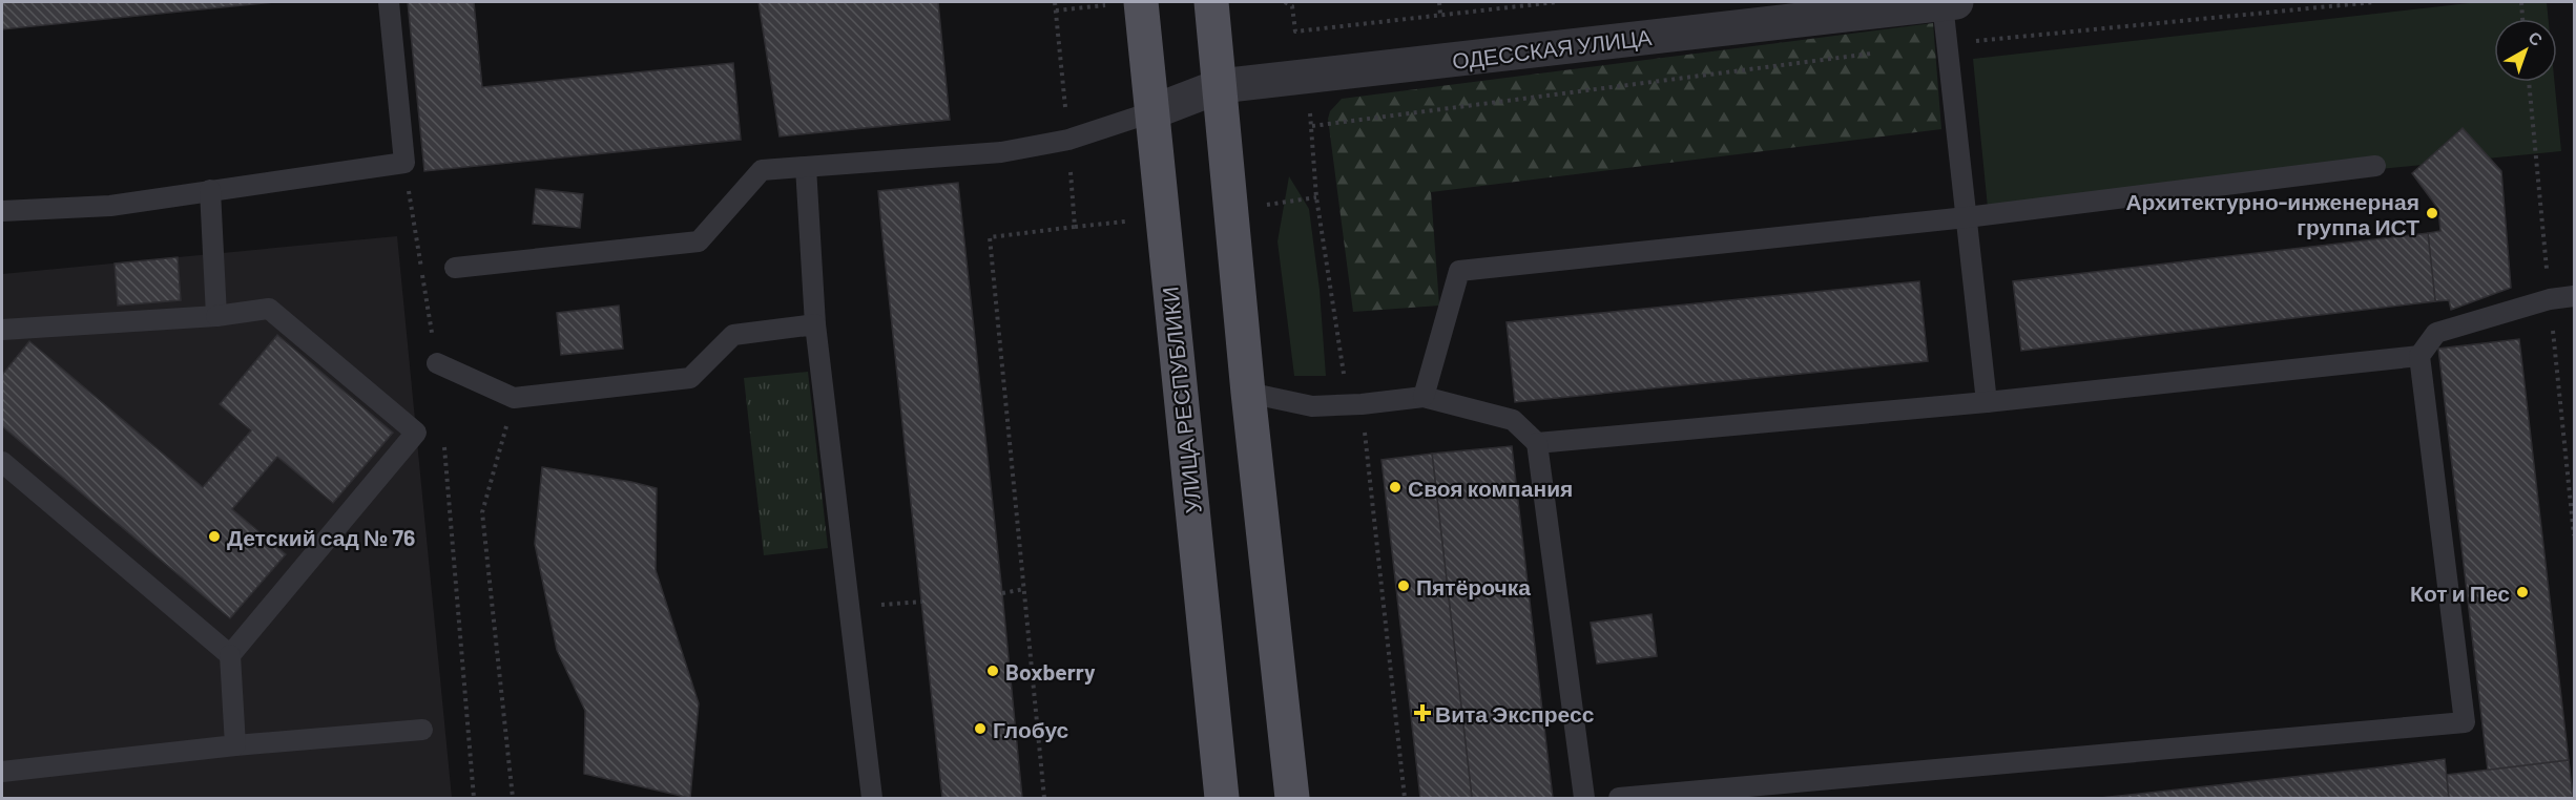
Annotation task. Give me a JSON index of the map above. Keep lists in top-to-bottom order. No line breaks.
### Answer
{"streets":{"main road":["УЛИЦА РЕСПУБЛИКИ"],"street":["ОДЕССКАЯ УЛИЦА"]},"crossings":[["ОДЕССКАЯ УЛИЦА","УЛИЦА РЕСПУБЛИКИ"]],"places":{"other":["Архитектурно-инженерная группа ИСТ","Своя компания","Детский сад № 76","Пятёрочка","Кот и Пес","Boxberry","Глобус"],"health":["Вита Экспресс"]},"north":"top right"}
